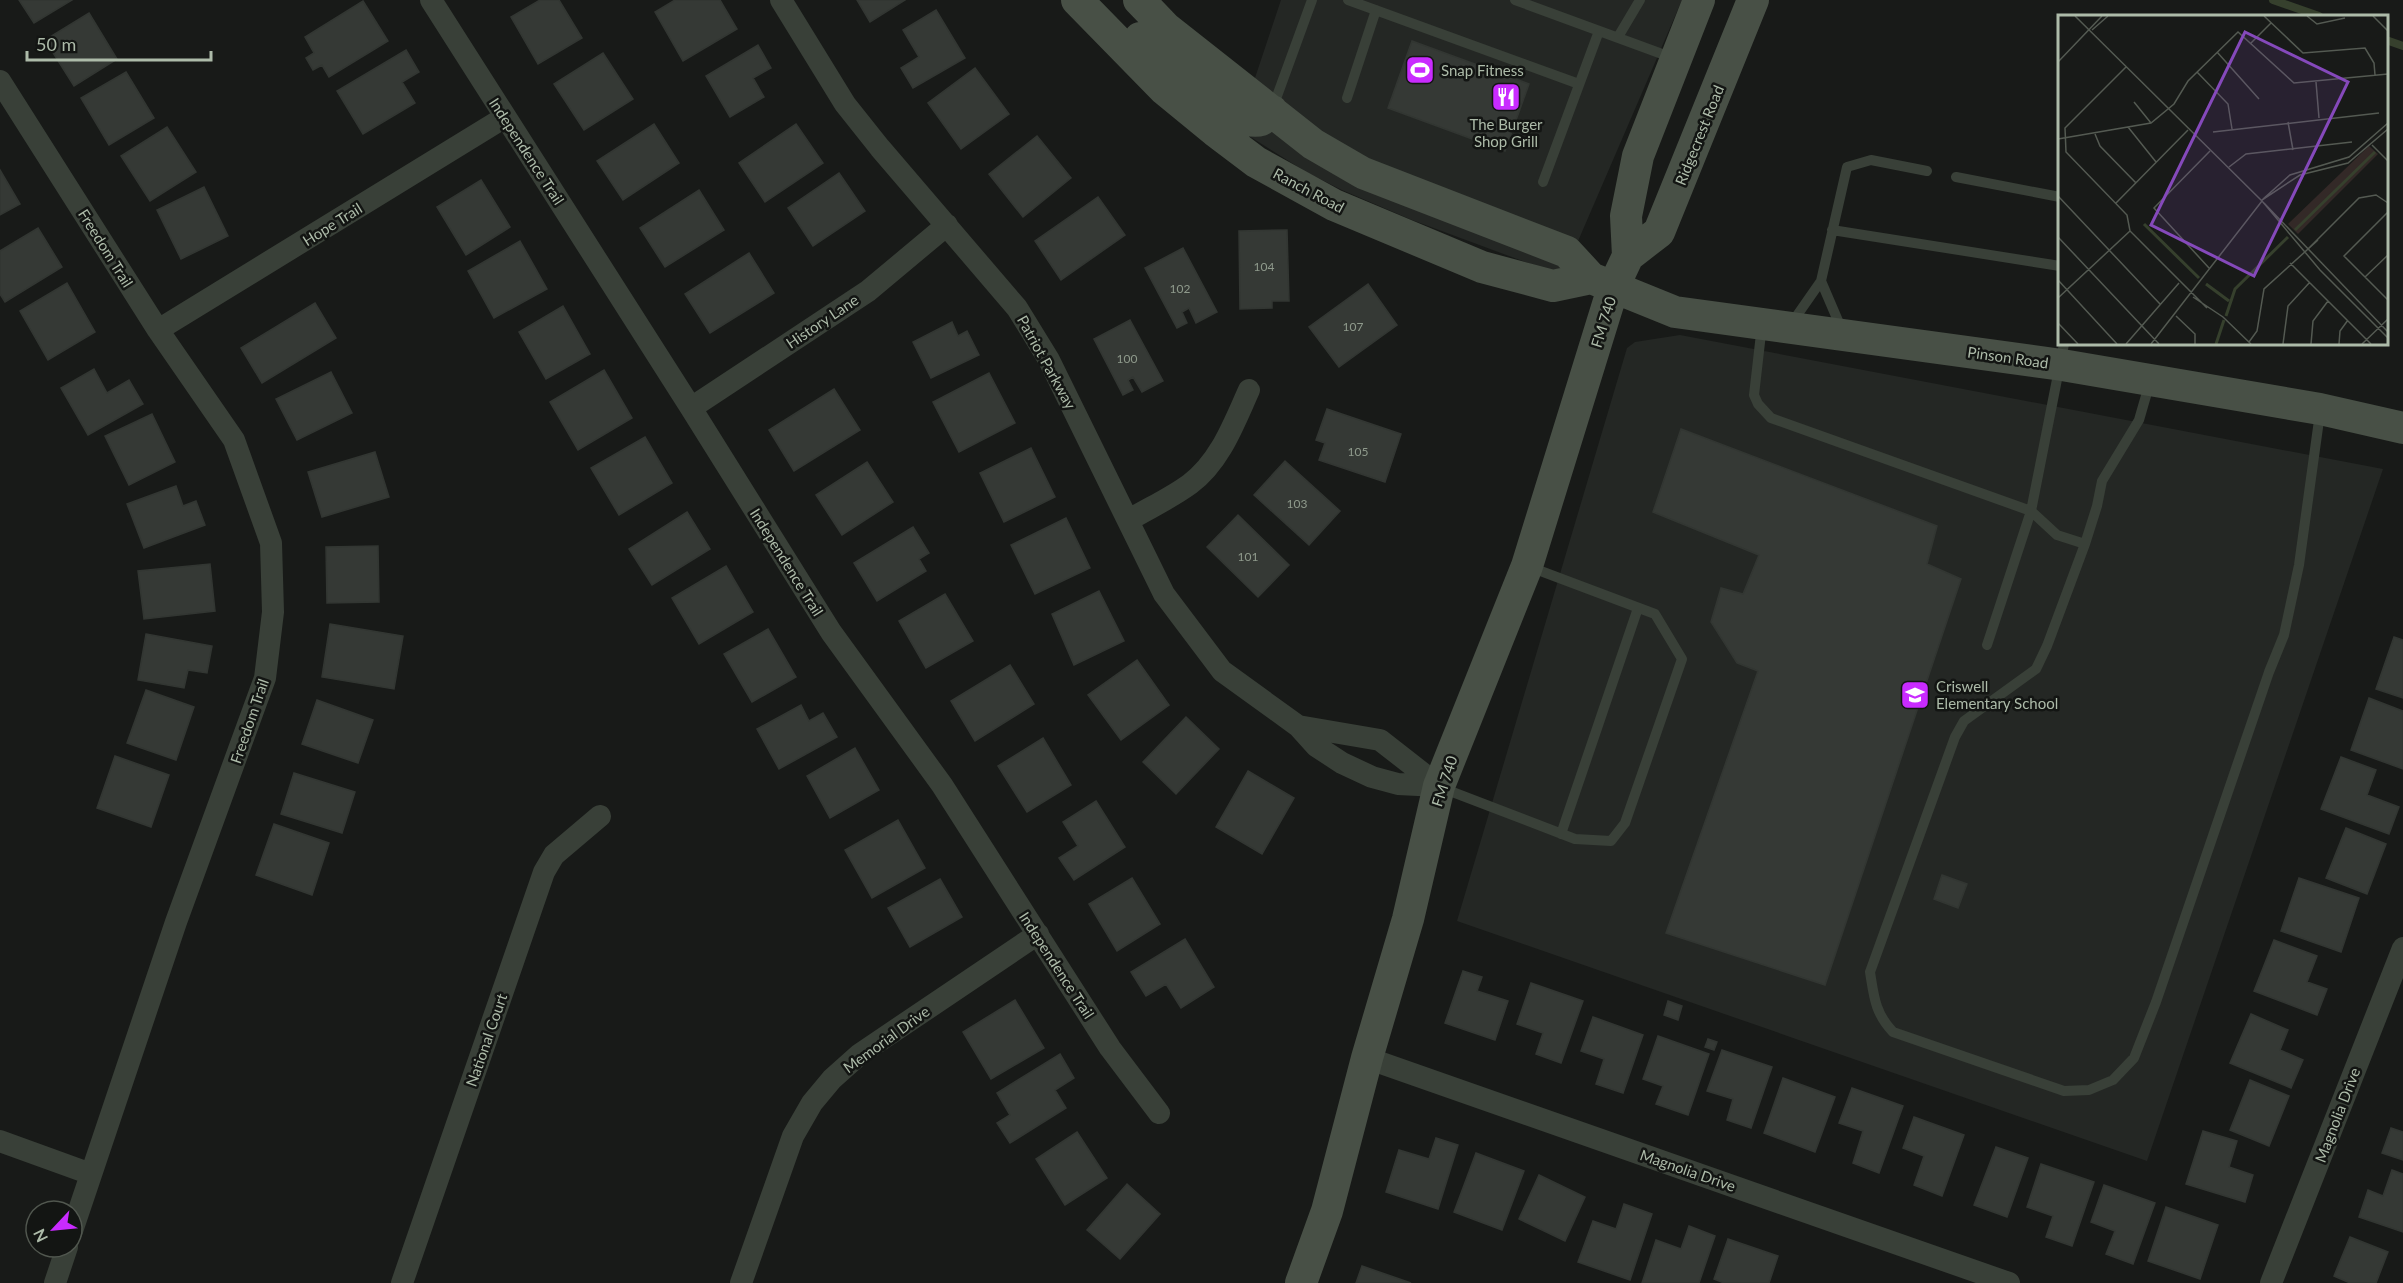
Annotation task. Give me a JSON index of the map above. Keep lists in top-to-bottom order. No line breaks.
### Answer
{"streets":{"main road":["Ridgecrest Road","Ranch Road","FM 740","Pinson Road"],"street":["Independence Trail","Hope Trail","Freedom Trail","History Lane","Patriot Parkway","Memorial Drive","National Court","Magnolia Drive"]},"crossings":[["Ridgecrest Road","Ranch Road"],["Ridgecrest Road","FM 740"],["Ridgecrest Road","Pinson Road"],["Independence Trail","Hope Trail"],["Independence Trail","History Lane"],["Independence Trail","Memorial Drive"],["Ranch Road","FM 740"],["Ranch Road","Pinson Road"],["Hope Trail","Freedom Trail"],["History Lane","Patriot Parkway"],["FM 740","Pinson Road"],["FM 740","Patriot Parkway"],["FM 740","Magnolia Drive"]],"places":{"sports":["Snap Fitness"],"restaurant":["The Burger Shop Grill"],"school or university":["Criswell Elementary School"]},"house_numbers":["104","102","107","100","105","103","101"],"scale_bar":"50 m","north":"bottom left"}
